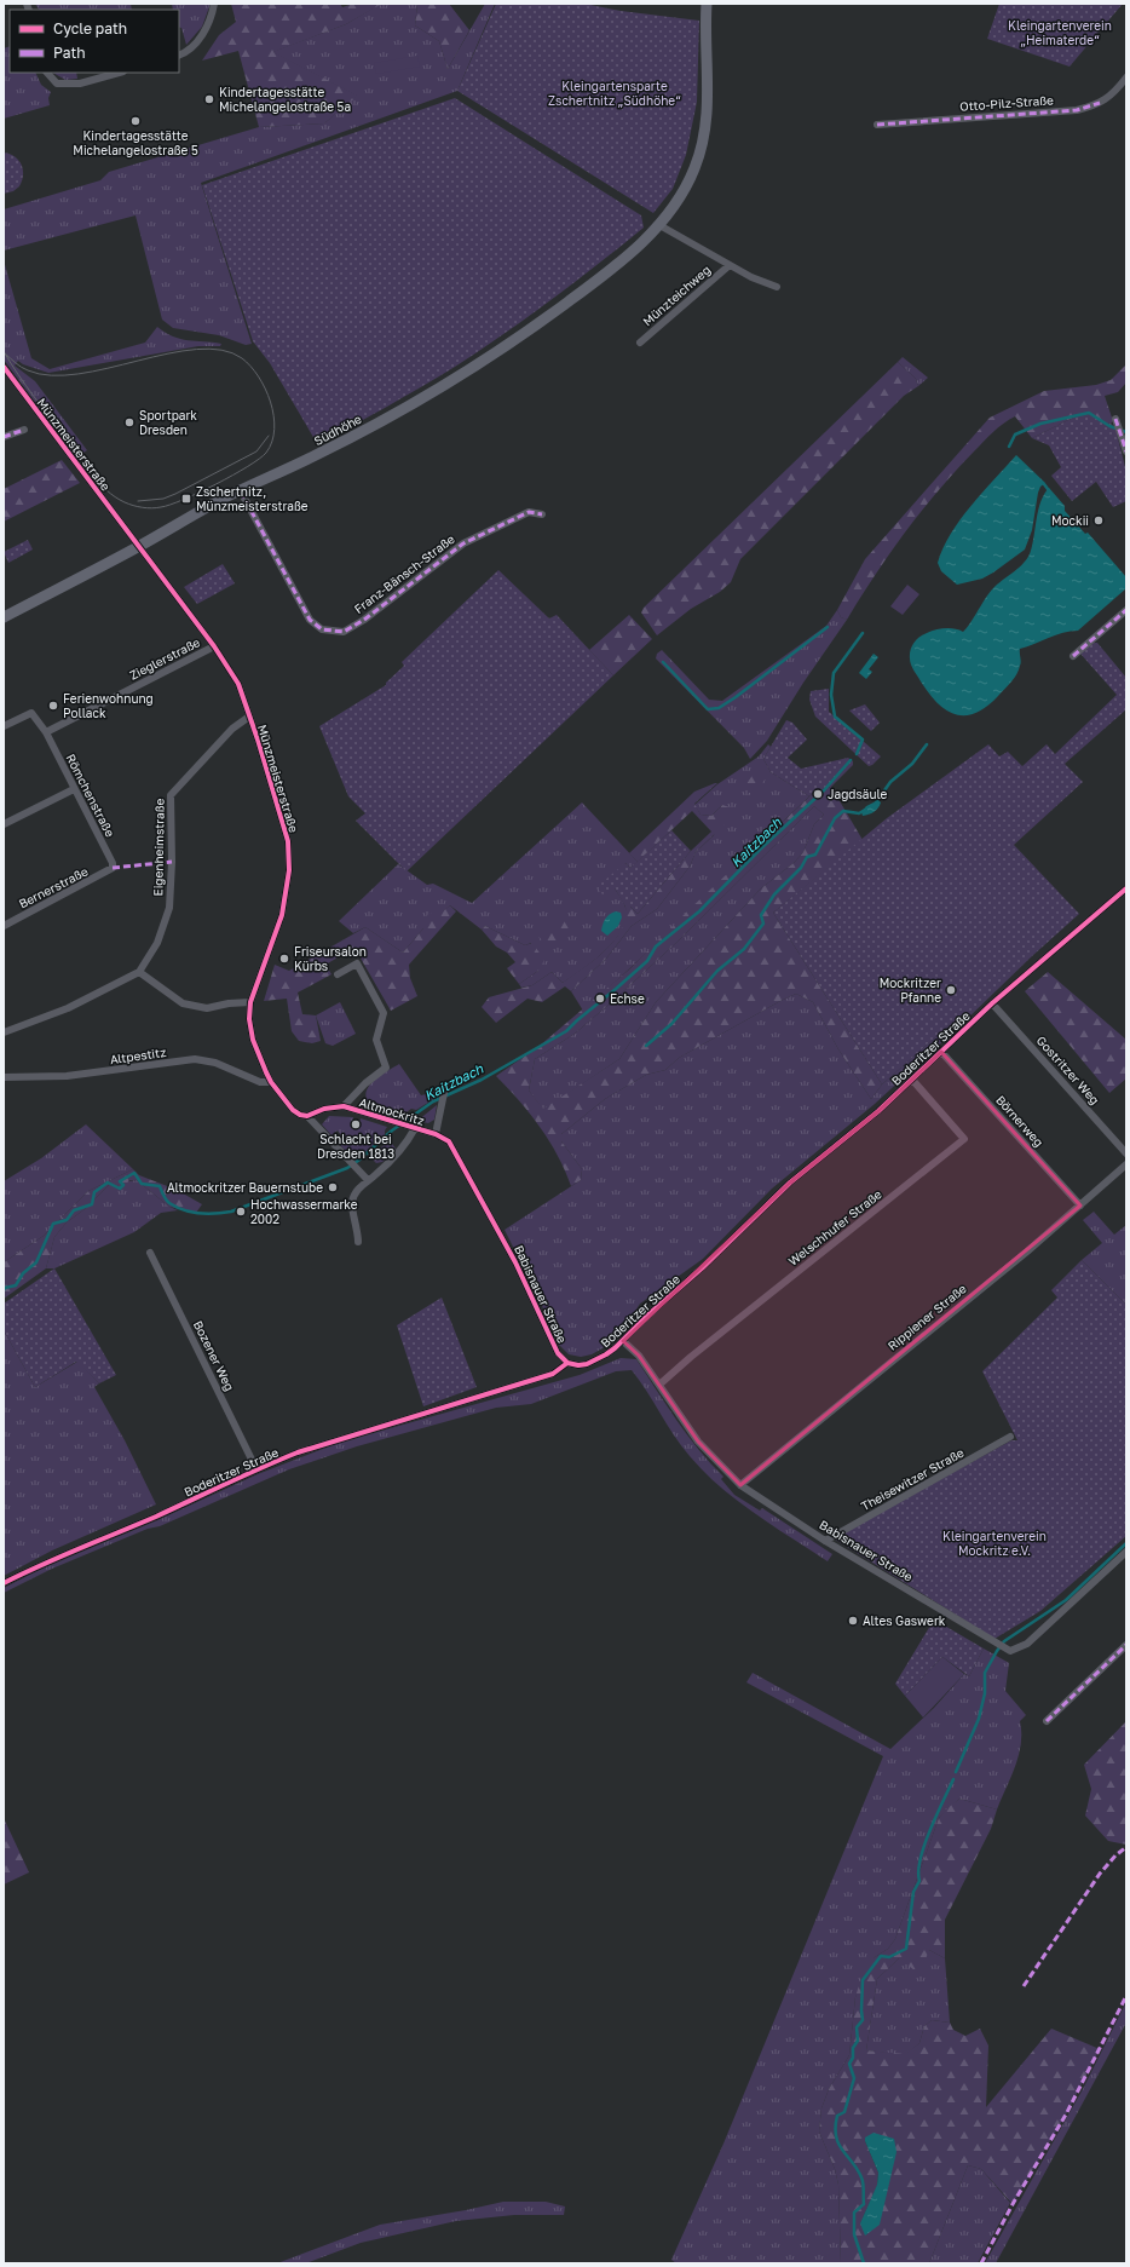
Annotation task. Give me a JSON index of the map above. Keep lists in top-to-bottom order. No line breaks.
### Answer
{"streets":{"street":["Otto-Pilz-Straße","Münzteichweg","Südhöhe","Münzmeisterstraße","Franz-Bänsch-Straße","Zieglerstraße","Römchenstraße","Eigenheimstraße","Bernerstraße","Boderitzer Straße","Altpestitz","Gostritzer Weg","Altmockritz","Börnerweg","Welschhufer Straße","Babisnauer Straße","Rippiener Straße","Bozener Weg","Theisewitzer Straße"]},"crossings":[["Münzteichweg","Südhöhe"],["Südhöhe","Münzmeisterstraße"],["Südhöhe","Franz-Bänsch-Straße"],["Münzmeisterstraße","Zieglerstraße"],["Münzmeisterstraße","Eigenheimstraße"],["Münzmeisterstraße","Altpestitz"],["Zieglerstraße","Römchenstraße"],["Römchenstraße","Bernerstraße"],["Boderitzer Straße","Gostritzer Weg"],["Boderitzer Straße","Börnerweg"],["Boderitzer Straße","Welschhufer Straße"],["Boderitzer Straße","Babisnauer Straße"],["Boderitzer Straße","Bozener Weg"],["Altmockritz","Babisnauer Straße"],["Börnerweg","Rippiener Straße"],["Welschhufer Straße","Babisnauer Straße"],["Babisnauer Straße","Rippiener Straße"],["Babisnauer Straße","Theisewitzer Straße"]],"water":["Kaitzbach"],"parks":["Kleingartenverein „Heimaterde“","Kleingartensparte Zschertnitz „Südhöhe“","Kleingartenverein Mockritz e.V."],"places":{"other":["Kindertagesstätte Michelangelostraße 5a","Kindertagesstätte Michelangelostraße 5","Sportpark Dresden","Mockii","Ferienwohnung Pollack","Jagdsäule","Friseursalon Kürbs","Mockritzer Pfanne","Echse","Schlacht bei Dresden 1813","Altmockritzer Bauernstube","Hochwassermarke 2002","Altes Gaswerk"],"transit":["Zschertnitz, Münzmeisterstraße"]},"legend":["Cycle path","Path"]}
